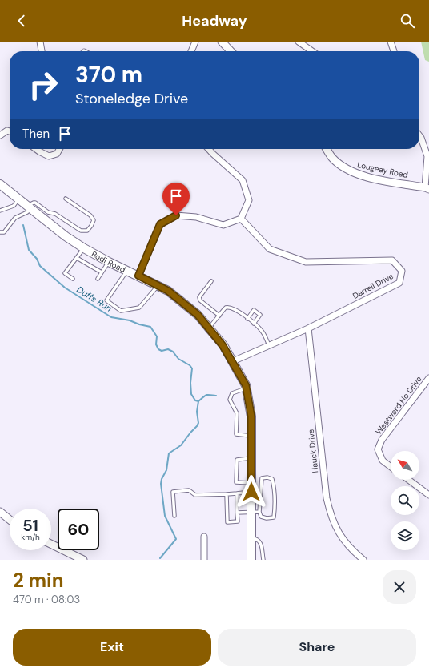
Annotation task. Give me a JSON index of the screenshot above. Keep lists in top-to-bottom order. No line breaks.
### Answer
{"streets":{"main road":["Rodi Road"],"street":["Lougeay Road","Darrell Drive","Westward Ho Drive","Hauck Drive"]},"crossings":[["Rodi Road","Darrell Drive"],["Darrell Drive","Hauck Drive"]],"water":["Duffs Run"],"north":"top left","page":{"header":"Headway","turn":["370 m","Stoneledge Drive"],"then":"Then","speed":"51 km/h","limit":"60","heading":["2 min","470 m · 08:03"],"buttons":["Exit","Share"]}}
